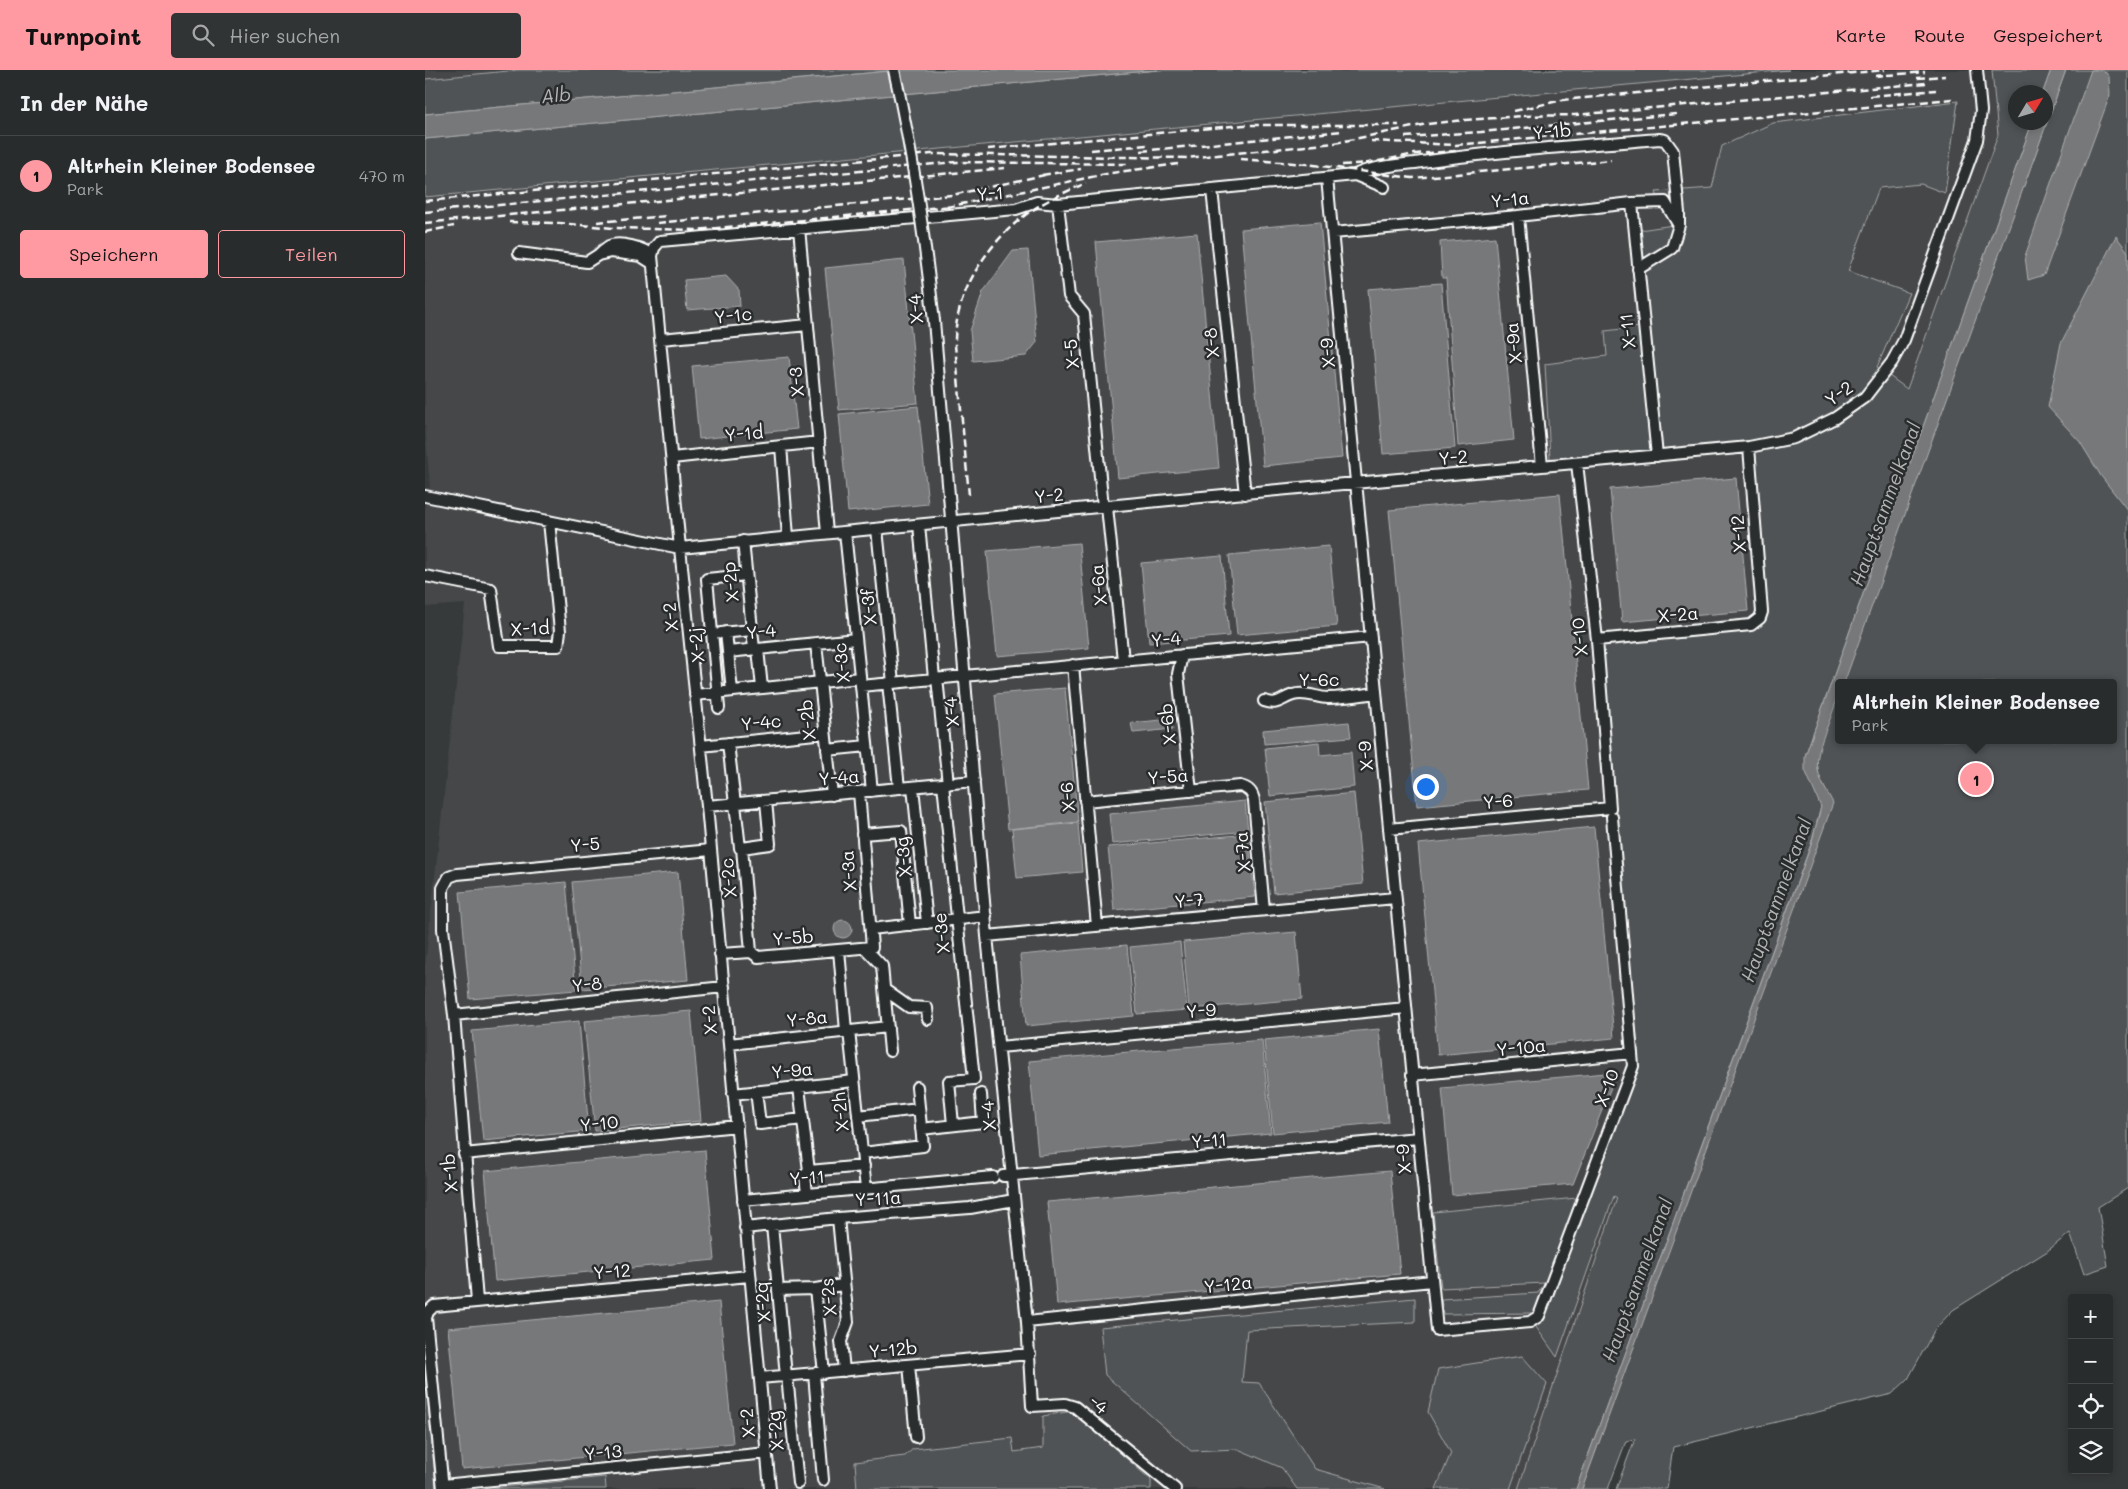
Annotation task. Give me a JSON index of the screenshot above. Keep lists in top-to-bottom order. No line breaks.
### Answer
{"streets":{"street":["Y-1b","Y-1","Y-1a","X-4","Y-1c","X-11","X-8","X-9a","X-9","X-5","X-3","Y-2","Y-1d","X-12","X-2p","X-6a","X-3f","X-2a","X-2","X-1d","Y-4","X-10","X-2j","X-3c","Y-6c","X-2b","Y-4c","X-6b","Y-5a","Y-4a","X-6","Y-6","Y-5","X-7a","X-3g","X-3a","X-2c","Y-7","X-3e","Y-5b","Y-8","Y-9","Y-8a","Y-10a","Y-9a","X-2h","Y-10","Y-11","X-1b","Y-11a","Y-12","Y-12a","X-2s","X-2q","Y-12b","-4","X-2g","Y-13"]},"crossings":[["Y-1b","Y-1"],["Y-1b","Y-1a"],["Y-1b","X-9"],["Y-1","X-8"],["Y-1","X-9"],["Y-1","X-5"],["Y-1","X-3"],["Y-1","X-2"],["Y-1a","X-11"],["Y-1a","X-9a"],["Y-1a","X-9"],["X-4","Y-2"],["X-4","Y-4"],["X-4","Y-4a"],["X-4","Y-7"],["X-4","Y-9"],["X-4","Y-11"],["X-4","Y-11a"],["X-4","Y-12a"],["X-4","Y-12b"],["X-4","-4"],["Y-1c","X-3"],["Y-1c","X-2"],["X-11","Y-2"],["X-8","Y-2"],["X-9a","Y-2"],["X-9","Y-2"],["X-9","Y-4"],["X-9","X-10"],["X-9","Y-6c"],["X-9","Y-6"],["X-9","Y-7"],["X-9","Y-9"],["X-9","Y-10a"],["X-9","Y-11"],["X-9","Y-12a"],["X-5","Y-2"],["X-5","X-6a"],["X-3","Y-2"],["X-3","Y-1d"],["Y-2","X-12"],["Y-2","X-2p"],["Y-2","X-6a"],["Y-2","X-3f"],["Y-2","X-2"],["Y-2","X-10"],["Y-2","X-3c"],["Y-2","X-3e"],["Y-1d","X-2"],["X-12","X-2a"],["X-2p","Y-4"],["X-2p","X-2j"],["X-6a","Y-4"],["X-3f","Y-4a"],["X-2a","X-10"],["X-2","Y-4c"],["X-2","Y-4a"],["X-2","Y-5"],["X-2","Y-5b"],["X-2","Y-8"],["X-2","Y-8a"],["X-2","Y-9a"],["X-2","Y-10"],["X-2","Y-11"],["X-2","Y-11a"],["X-2","Y-12"],["X-2","Y-12b"],["X-2","Y-13"],["Y-4","X-3c"],["Y-4","X-2b"],["Y-4","X-6b"],["Y-4","X-6"],["X-10","Y-6"],["X-10","Y-10a"],["X-3c","Y-4a"],["X-2b","Y-4c"],["X-2b","Y-4a"],["X-6b","Y-5a"],["Y-5a","X-6"],["Y-5a","X-7a"],["Y-4a","X-3g"],["Y-4a","X-3a"],["Y-4a","X-2c"],["Y-4a","X-3e"],["X-6","Y-7"],["Y-5","X-1b"],["X-7a","Y-7"],["X-3a","Y-5b"],["X-2c","Y-5b"],["Y-5b","X-2h"],["Y-8","X-1b"],["Y-8a","X-2h"],["Y-9a","X-2h"],["X-2h","Y-11"],["Y-10","X-1b"],["X-1b","Y-12"],["Y-11a","X-2s"],["Y-11a","X-2q"],["Y-12","Y-13"],["X-2s","Y-12b"],["X-2q","Y-12b"],["X-2q","X-2g"],["Y-12b","-4"],["Y-12b","X-2g"]],"water":["Alb","Hauptsammelkanal"],"north":"top right","page":{"header":"Turnpoint","search":"Hier suchen","nav":["Karte","Route","Gespeichert"],"heading":"In der Nähe","list":[{"mark":"1","name":"Altrhein Kleiner Bodensee","note":"Park","value":"470 m"}],"buttons":["Speichern","Teilen"],"popup":["Altrhein Kleiner Bodensee","Park"],"pins":"1","map_buttons":["+","−"]}}
